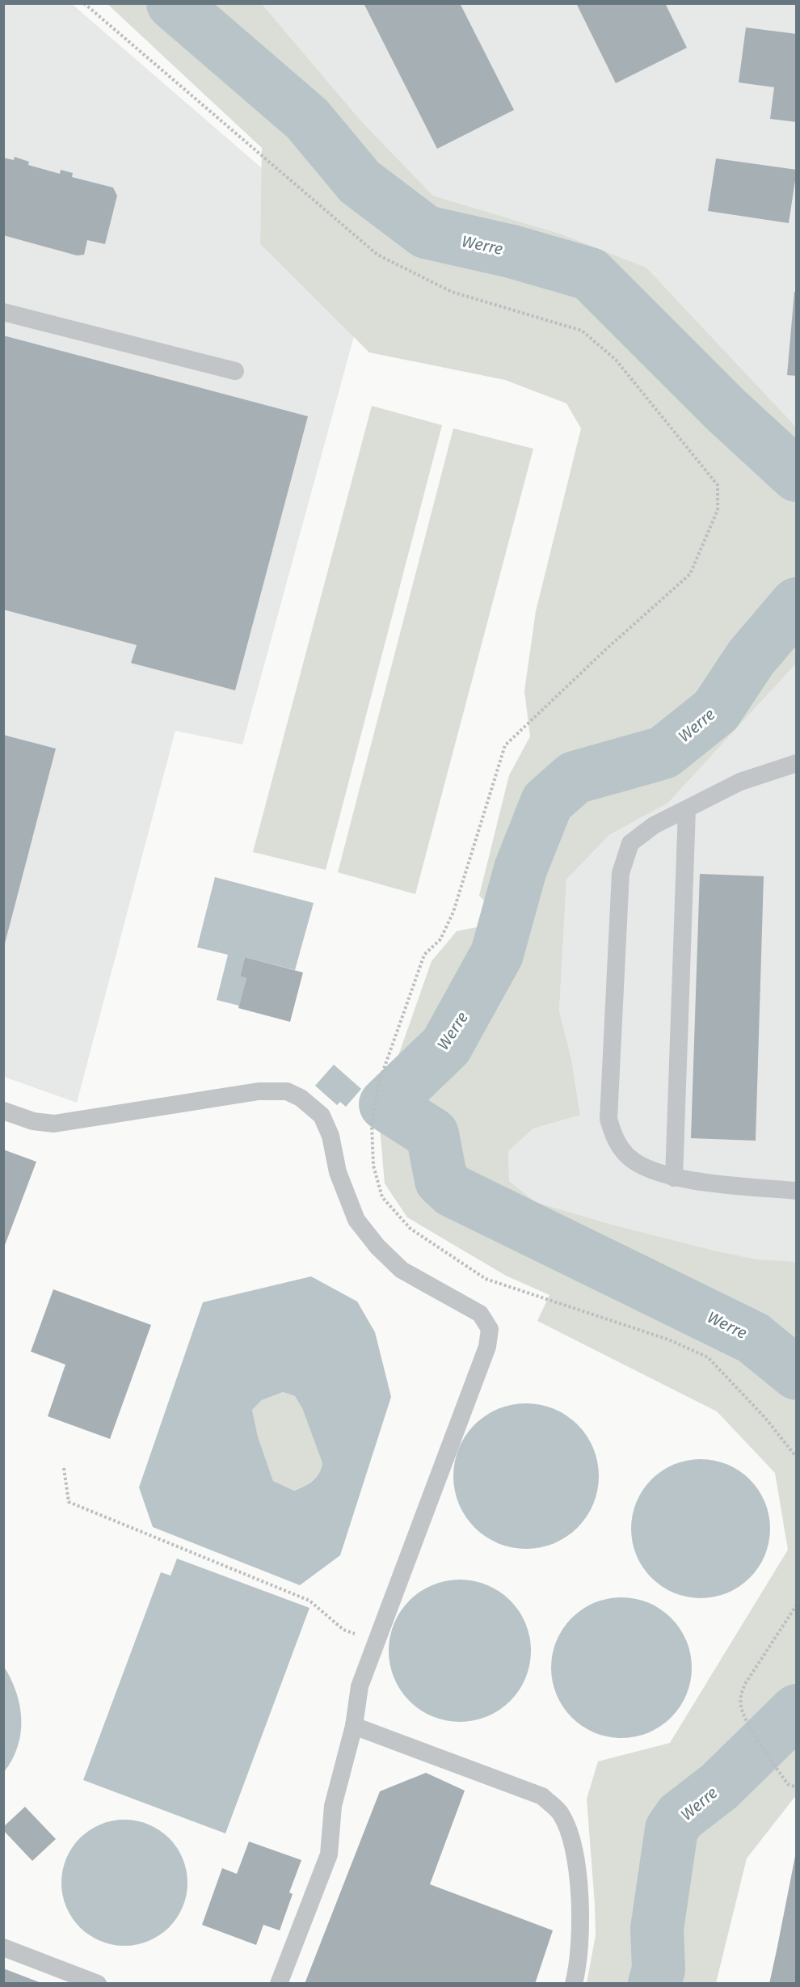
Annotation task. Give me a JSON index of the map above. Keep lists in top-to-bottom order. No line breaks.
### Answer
{"water":["Werre"]}
